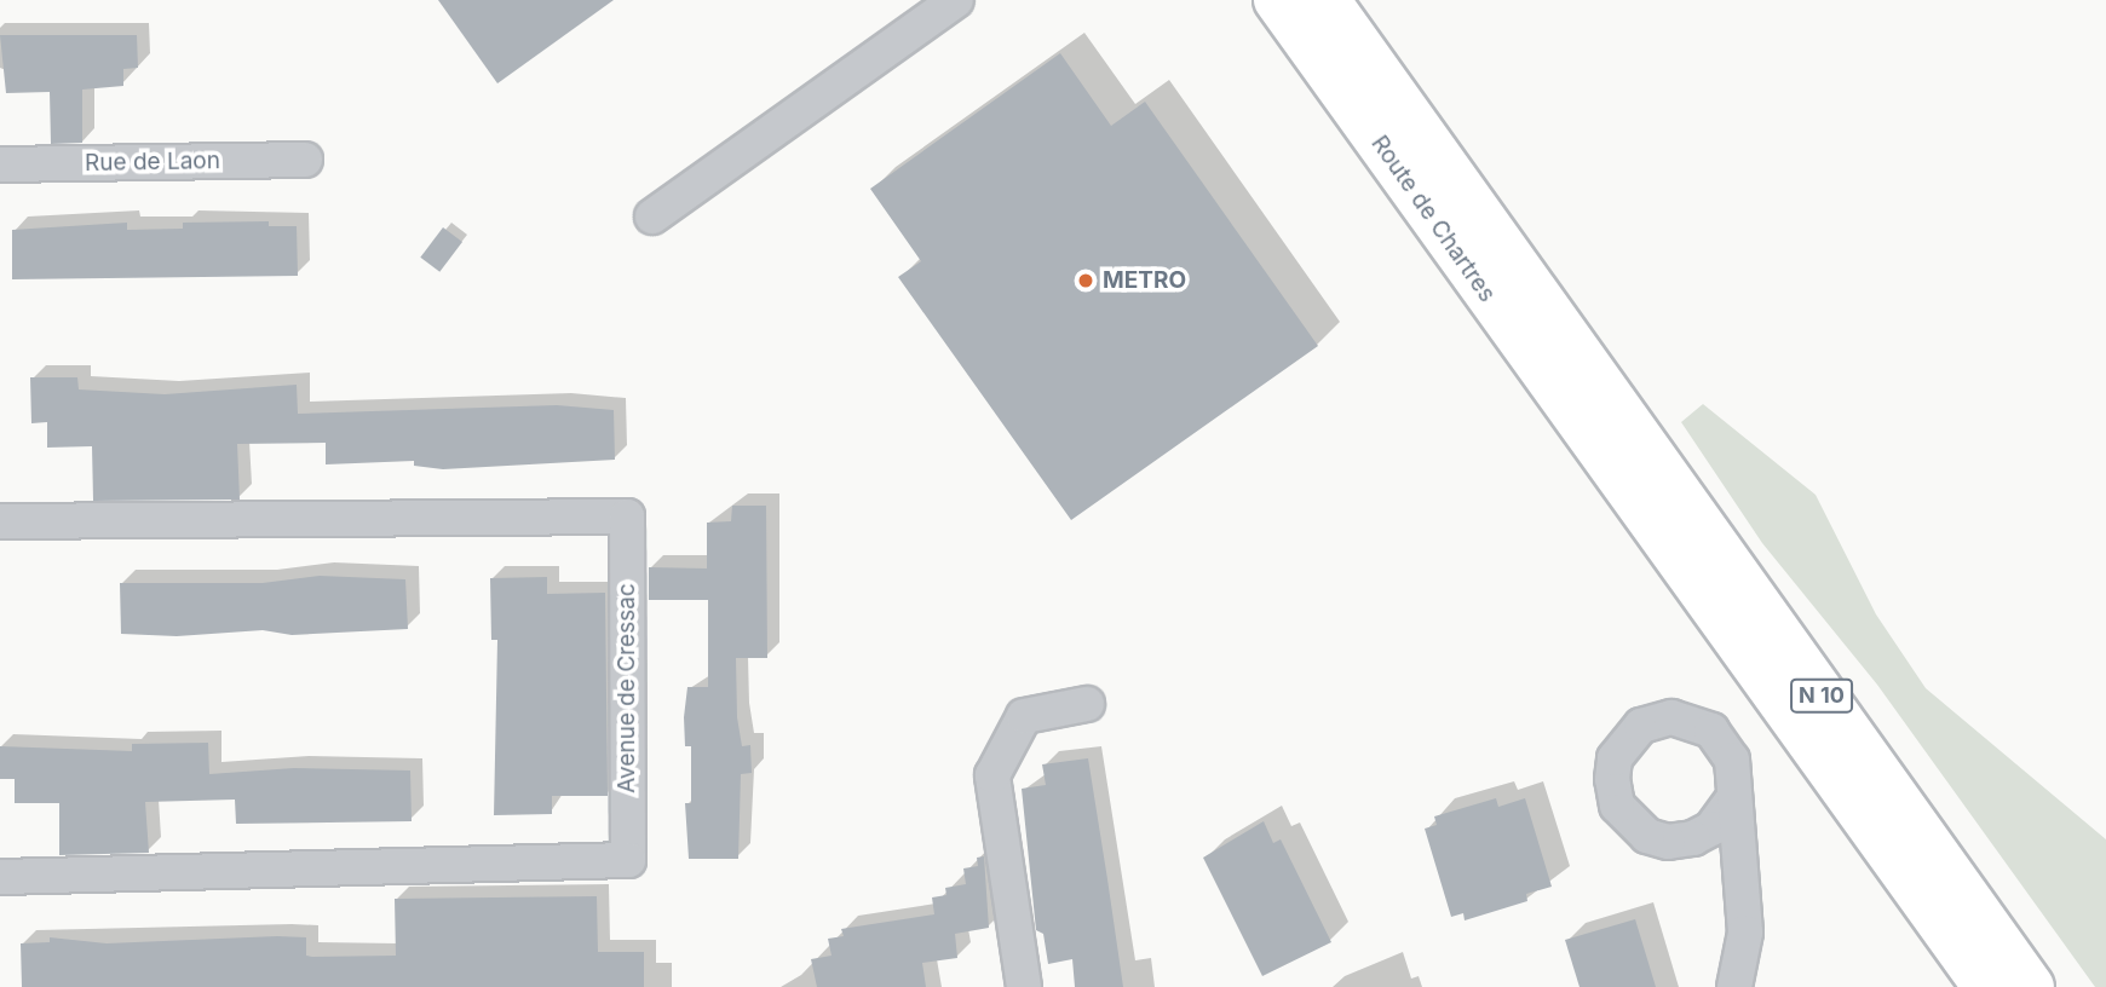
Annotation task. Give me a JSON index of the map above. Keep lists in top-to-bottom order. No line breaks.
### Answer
{"streets":{"main road":["Route de Chartres","N 10"],"street":["Rue de Laon","Avenue de Cressac"]},"crossings":[["Route de Chartres","N 10"]],"places":["METRO"]}
